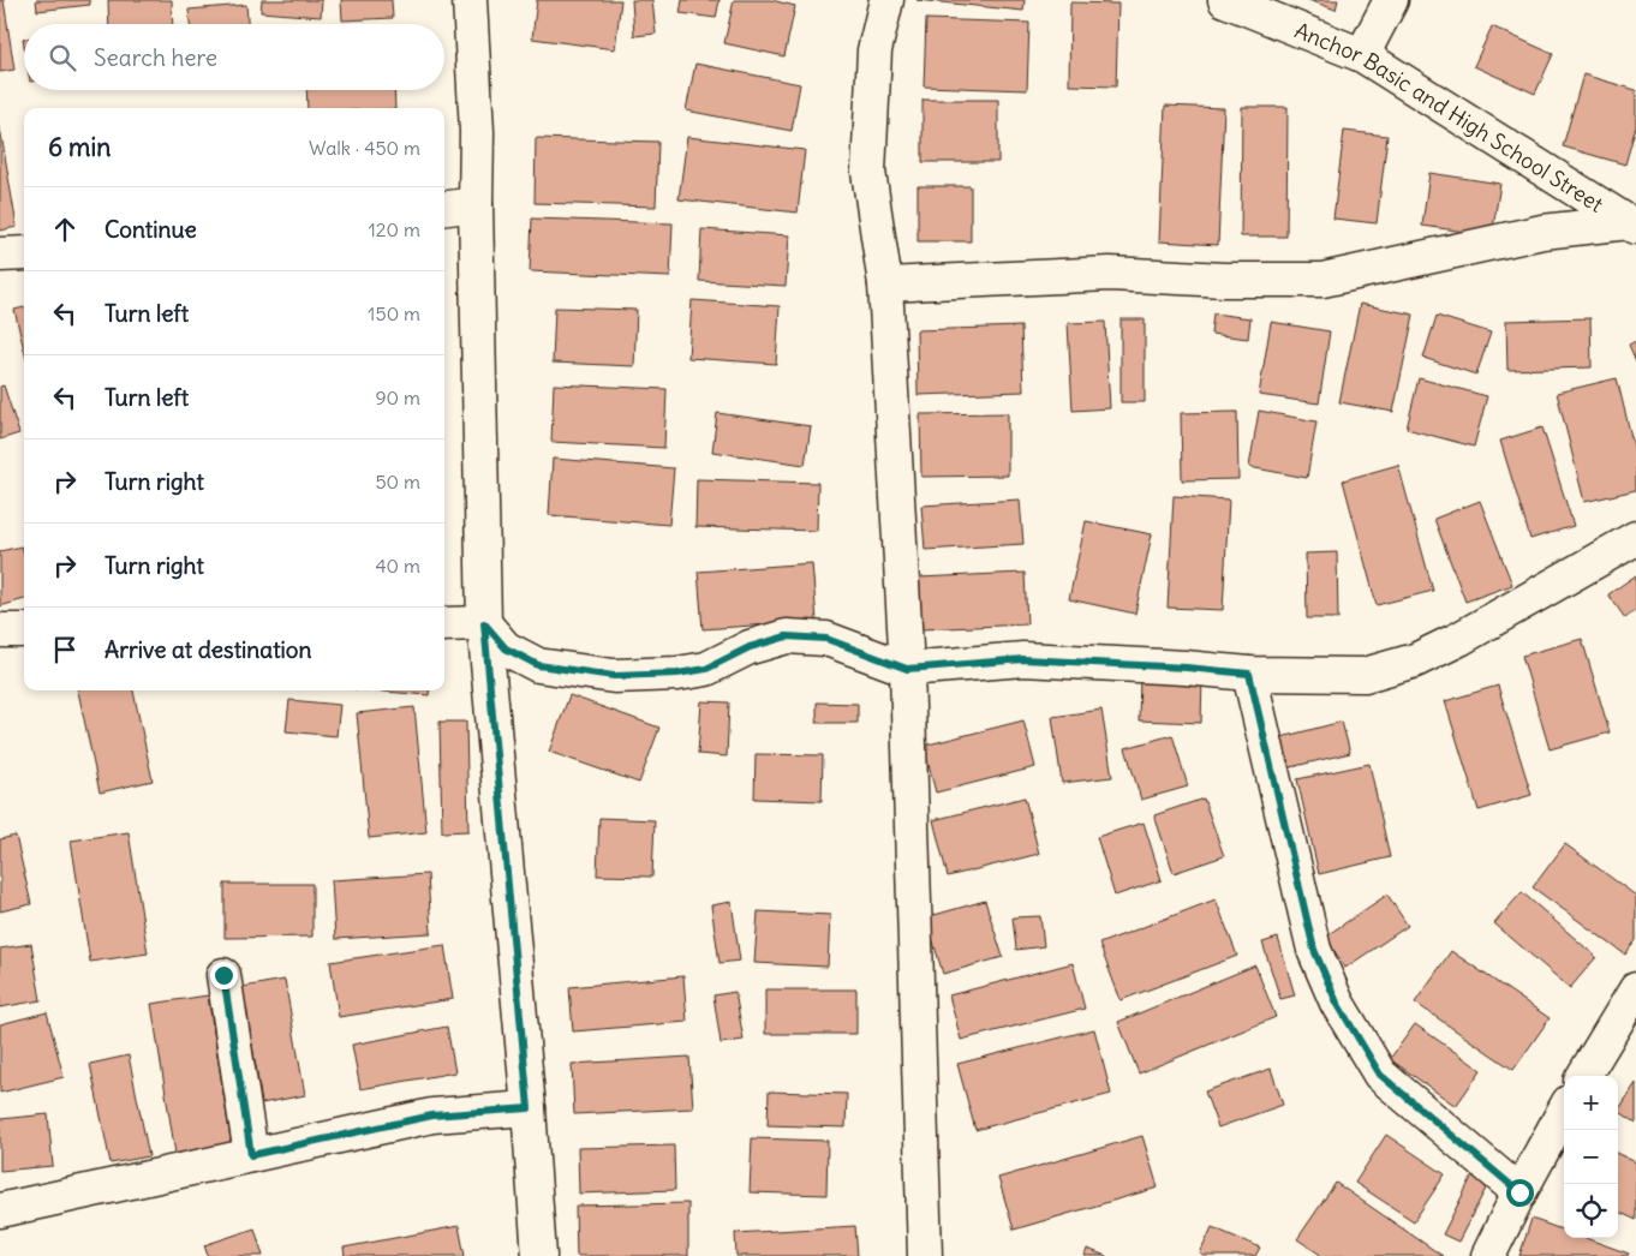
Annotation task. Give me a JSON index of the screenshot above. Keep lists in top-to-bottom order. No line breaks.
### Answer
{"streets":{"street":["Anchor Basic and High School Street"]},"page":{"search":"Search here","heading":["6 min","Walk · 450 m"],"list":[["Continue","120 m"],["Turn left","150 m"],["Turn left","90 m"],["Turn right","50 m"],["Turn right","40 m"],"Arrive at destination"],"map_buttons":["+","−"]}}
